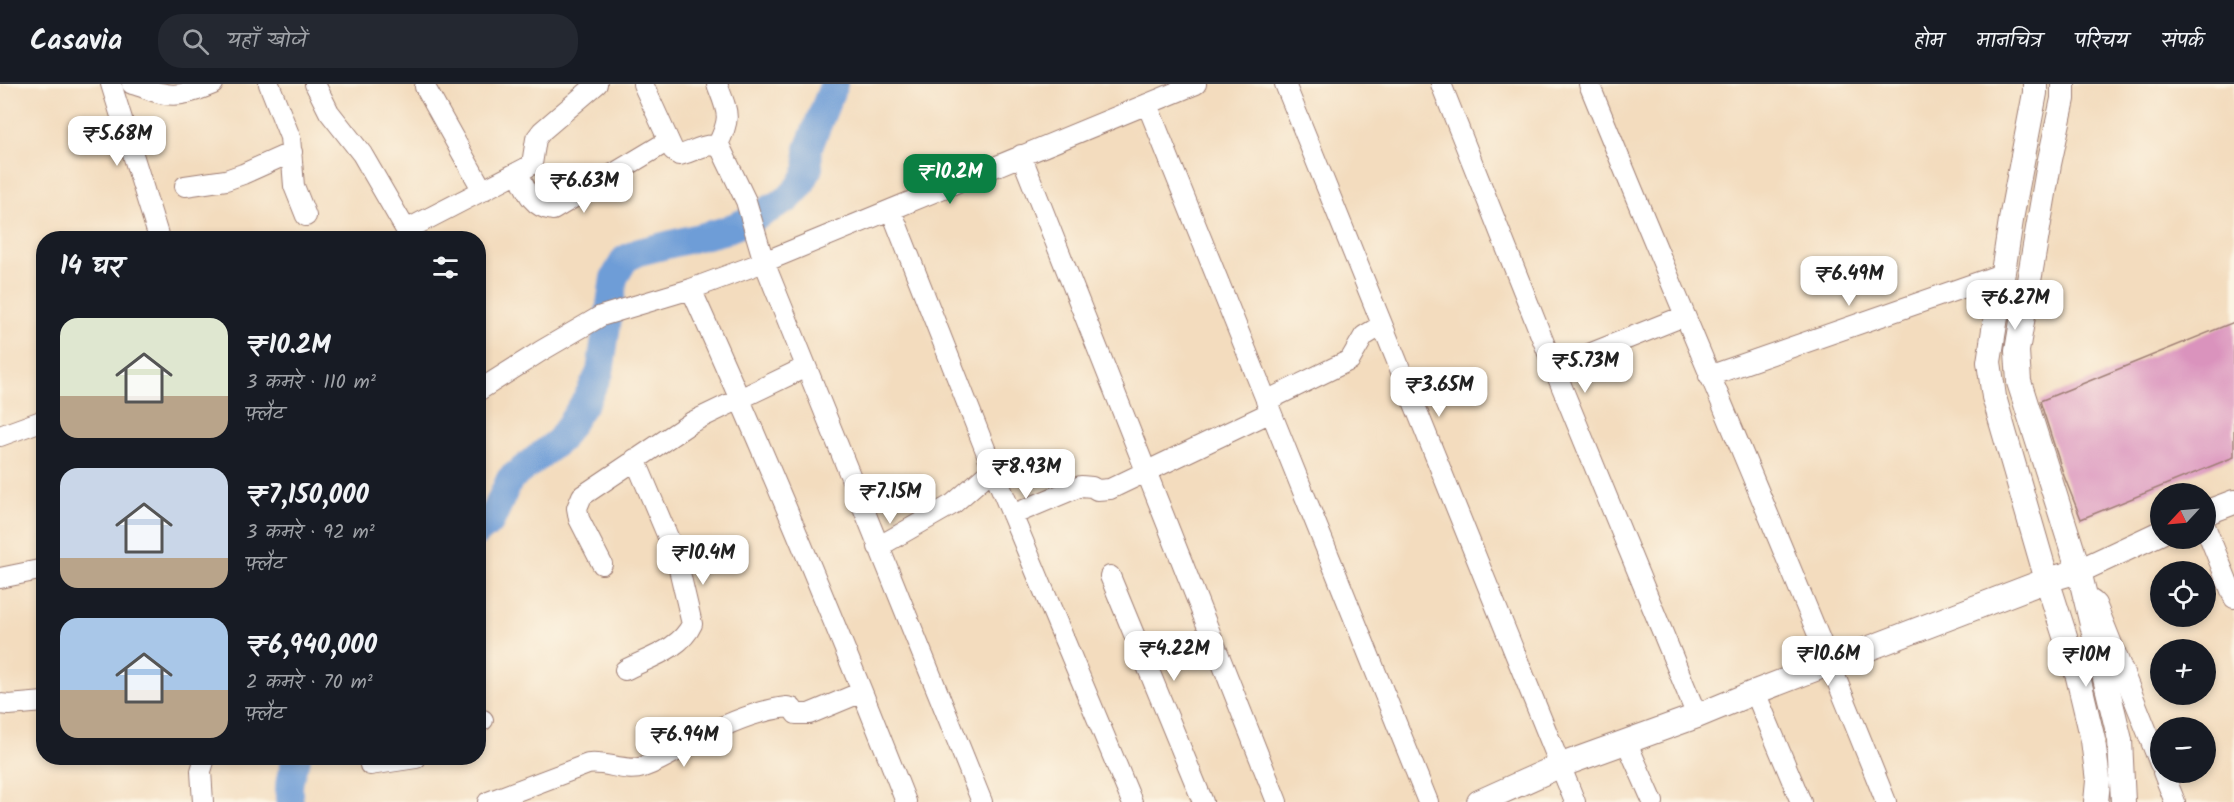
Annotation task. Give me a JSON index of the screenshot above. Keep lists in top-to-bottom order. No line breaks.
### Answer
{"north":"bottom left","page":{"header":"Casavia","search":"यहाँ खोजें","nav":["होम","मानचित्र","परिचय","संपर्क"],"price":["₹5.68M","₹10.2M","₹6.63M","₹6.49M","₹6.27M","₹5.73M","₹3.65M","₹8.93M","₹7.15M","₹10.4M","₹4.22M","₹10.6M","₹10M","₹6.94M"],"heading":"14 घर","list":[{"name":"₹10.2M","note":"3 कमरे · 110 m² · फ़्लैट"},{"name":"₹7,150,000","note":"3 कमरे · 92 m² · फ़्लैट"},{"name":"₹6,940,000","note":"2 कमरे · 70 m² · फ़्लैट"}],"map_buttons":["+","−"]}}
